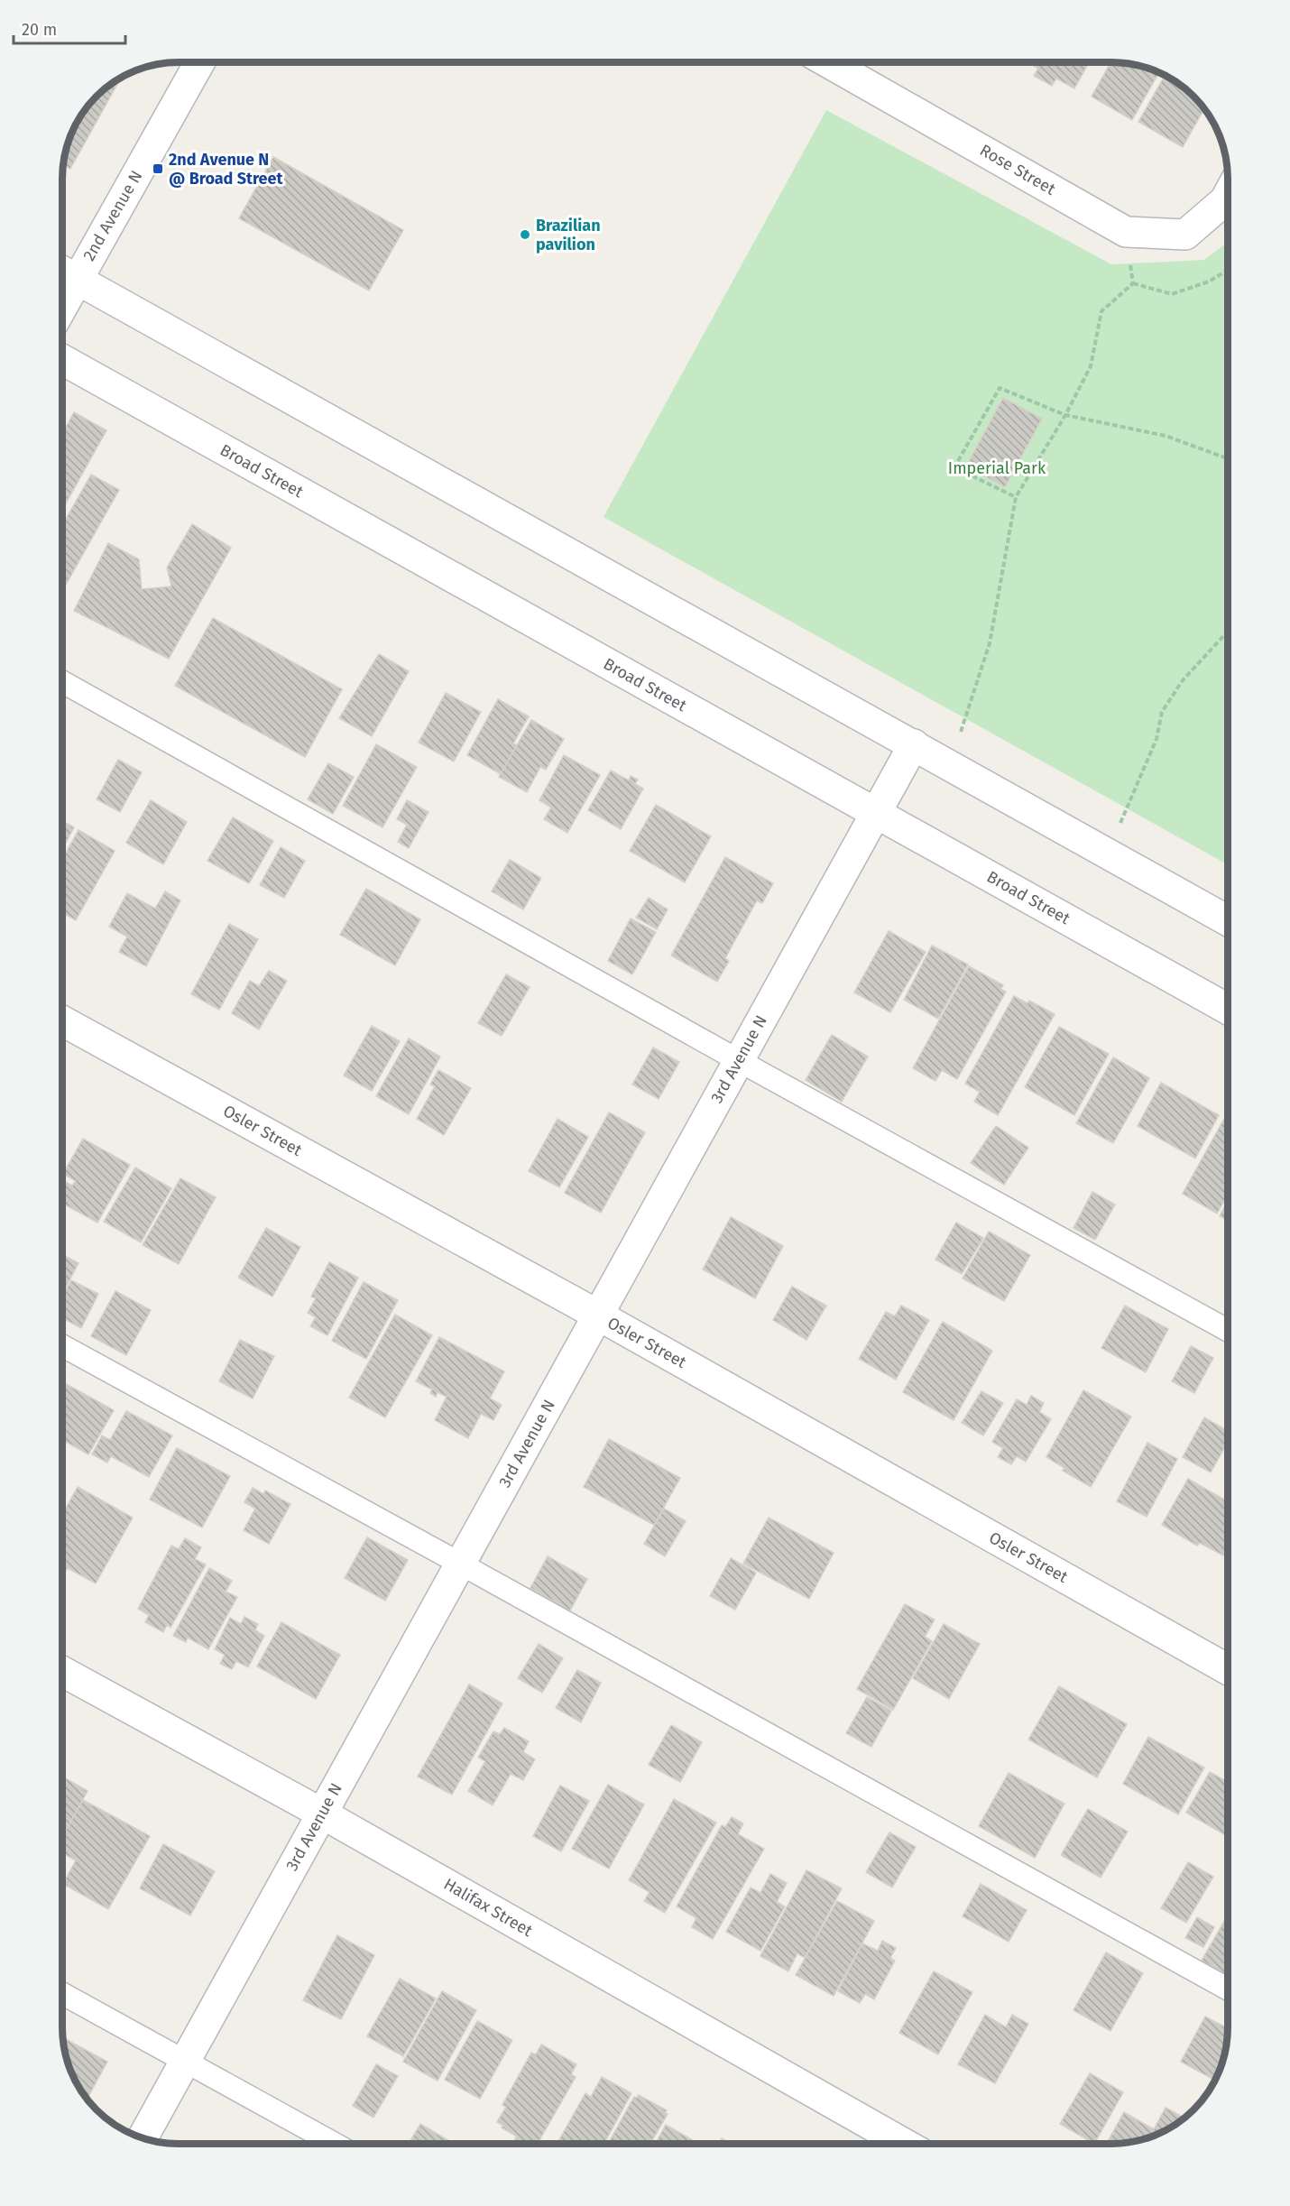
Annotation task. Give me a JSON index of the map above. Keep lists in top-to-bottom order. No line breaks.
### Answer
{"streets":{"street":["Rose Street","2nd Avenue N","Broad Street","3rd Avenue N","Osler Street","Halifax Street"]},"crossings":[["Broad Street","3rd Avenue N"],["3rd Avenue N","Osler Street"],["3rd Avenue N","Halifax Street"]],"parks":["Imperial Park"],"places":{"transit":["2nd Avenue N @ Broad Street"],"other":["Brazilian pavilion"]},"scale_bar":"20 m"}
